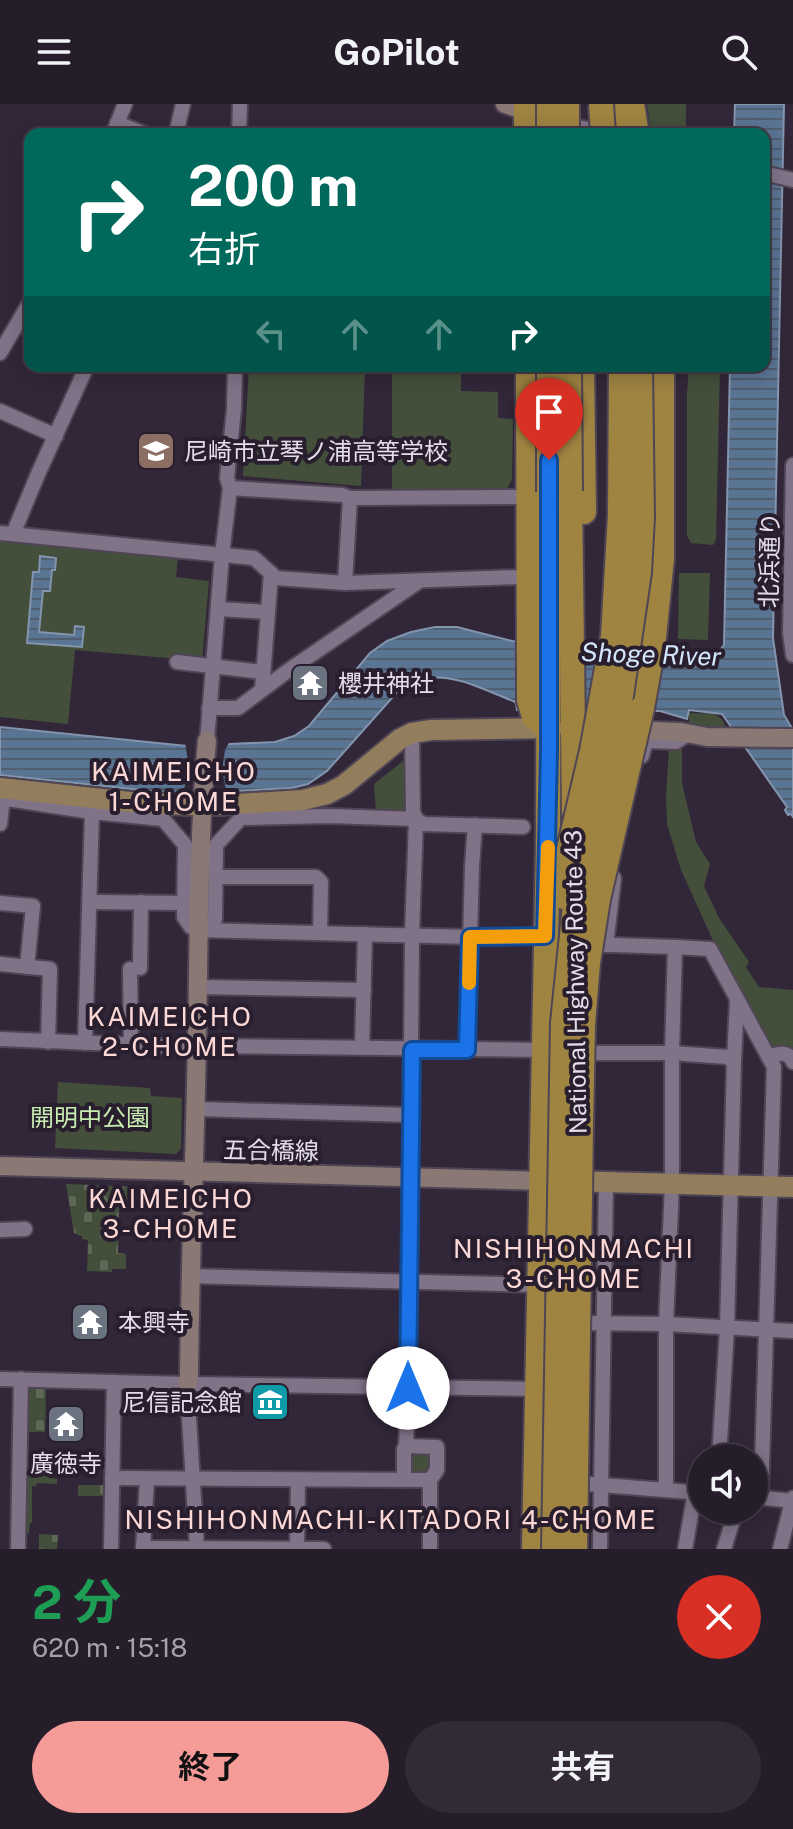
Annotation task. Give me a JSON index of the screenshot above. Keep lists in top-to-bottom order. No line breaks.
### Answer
{"streets":{"highway":["National Highway Route 43"],"street":["北浜通り","五合橋線"]},"crossings":[["National Highway Route 43","五合橋線"]],"districts":["KAIMEICHO 1-CHOME","KAIMEICHO 2-CHOME","KAIMEICHO 3-CHOME","NISHIHONMACHI 3-CHOME","NISHIHONMACHI-KITADORI 4-CHOME"],"water":["Shoge River"],"parks":["開明中公園"],"places":{"school or university":["尼崎市立琴ノ浦高等学校"],"temple":["櫻井神社","本興寺","廣徳寺"],"museum":["尼信記念館"]},"page":{"header":"GoPilot","turn":["200 m","右折"],"heading":["2 分","620 m · 15:18"],"buttons":["終了","共有"]}}
